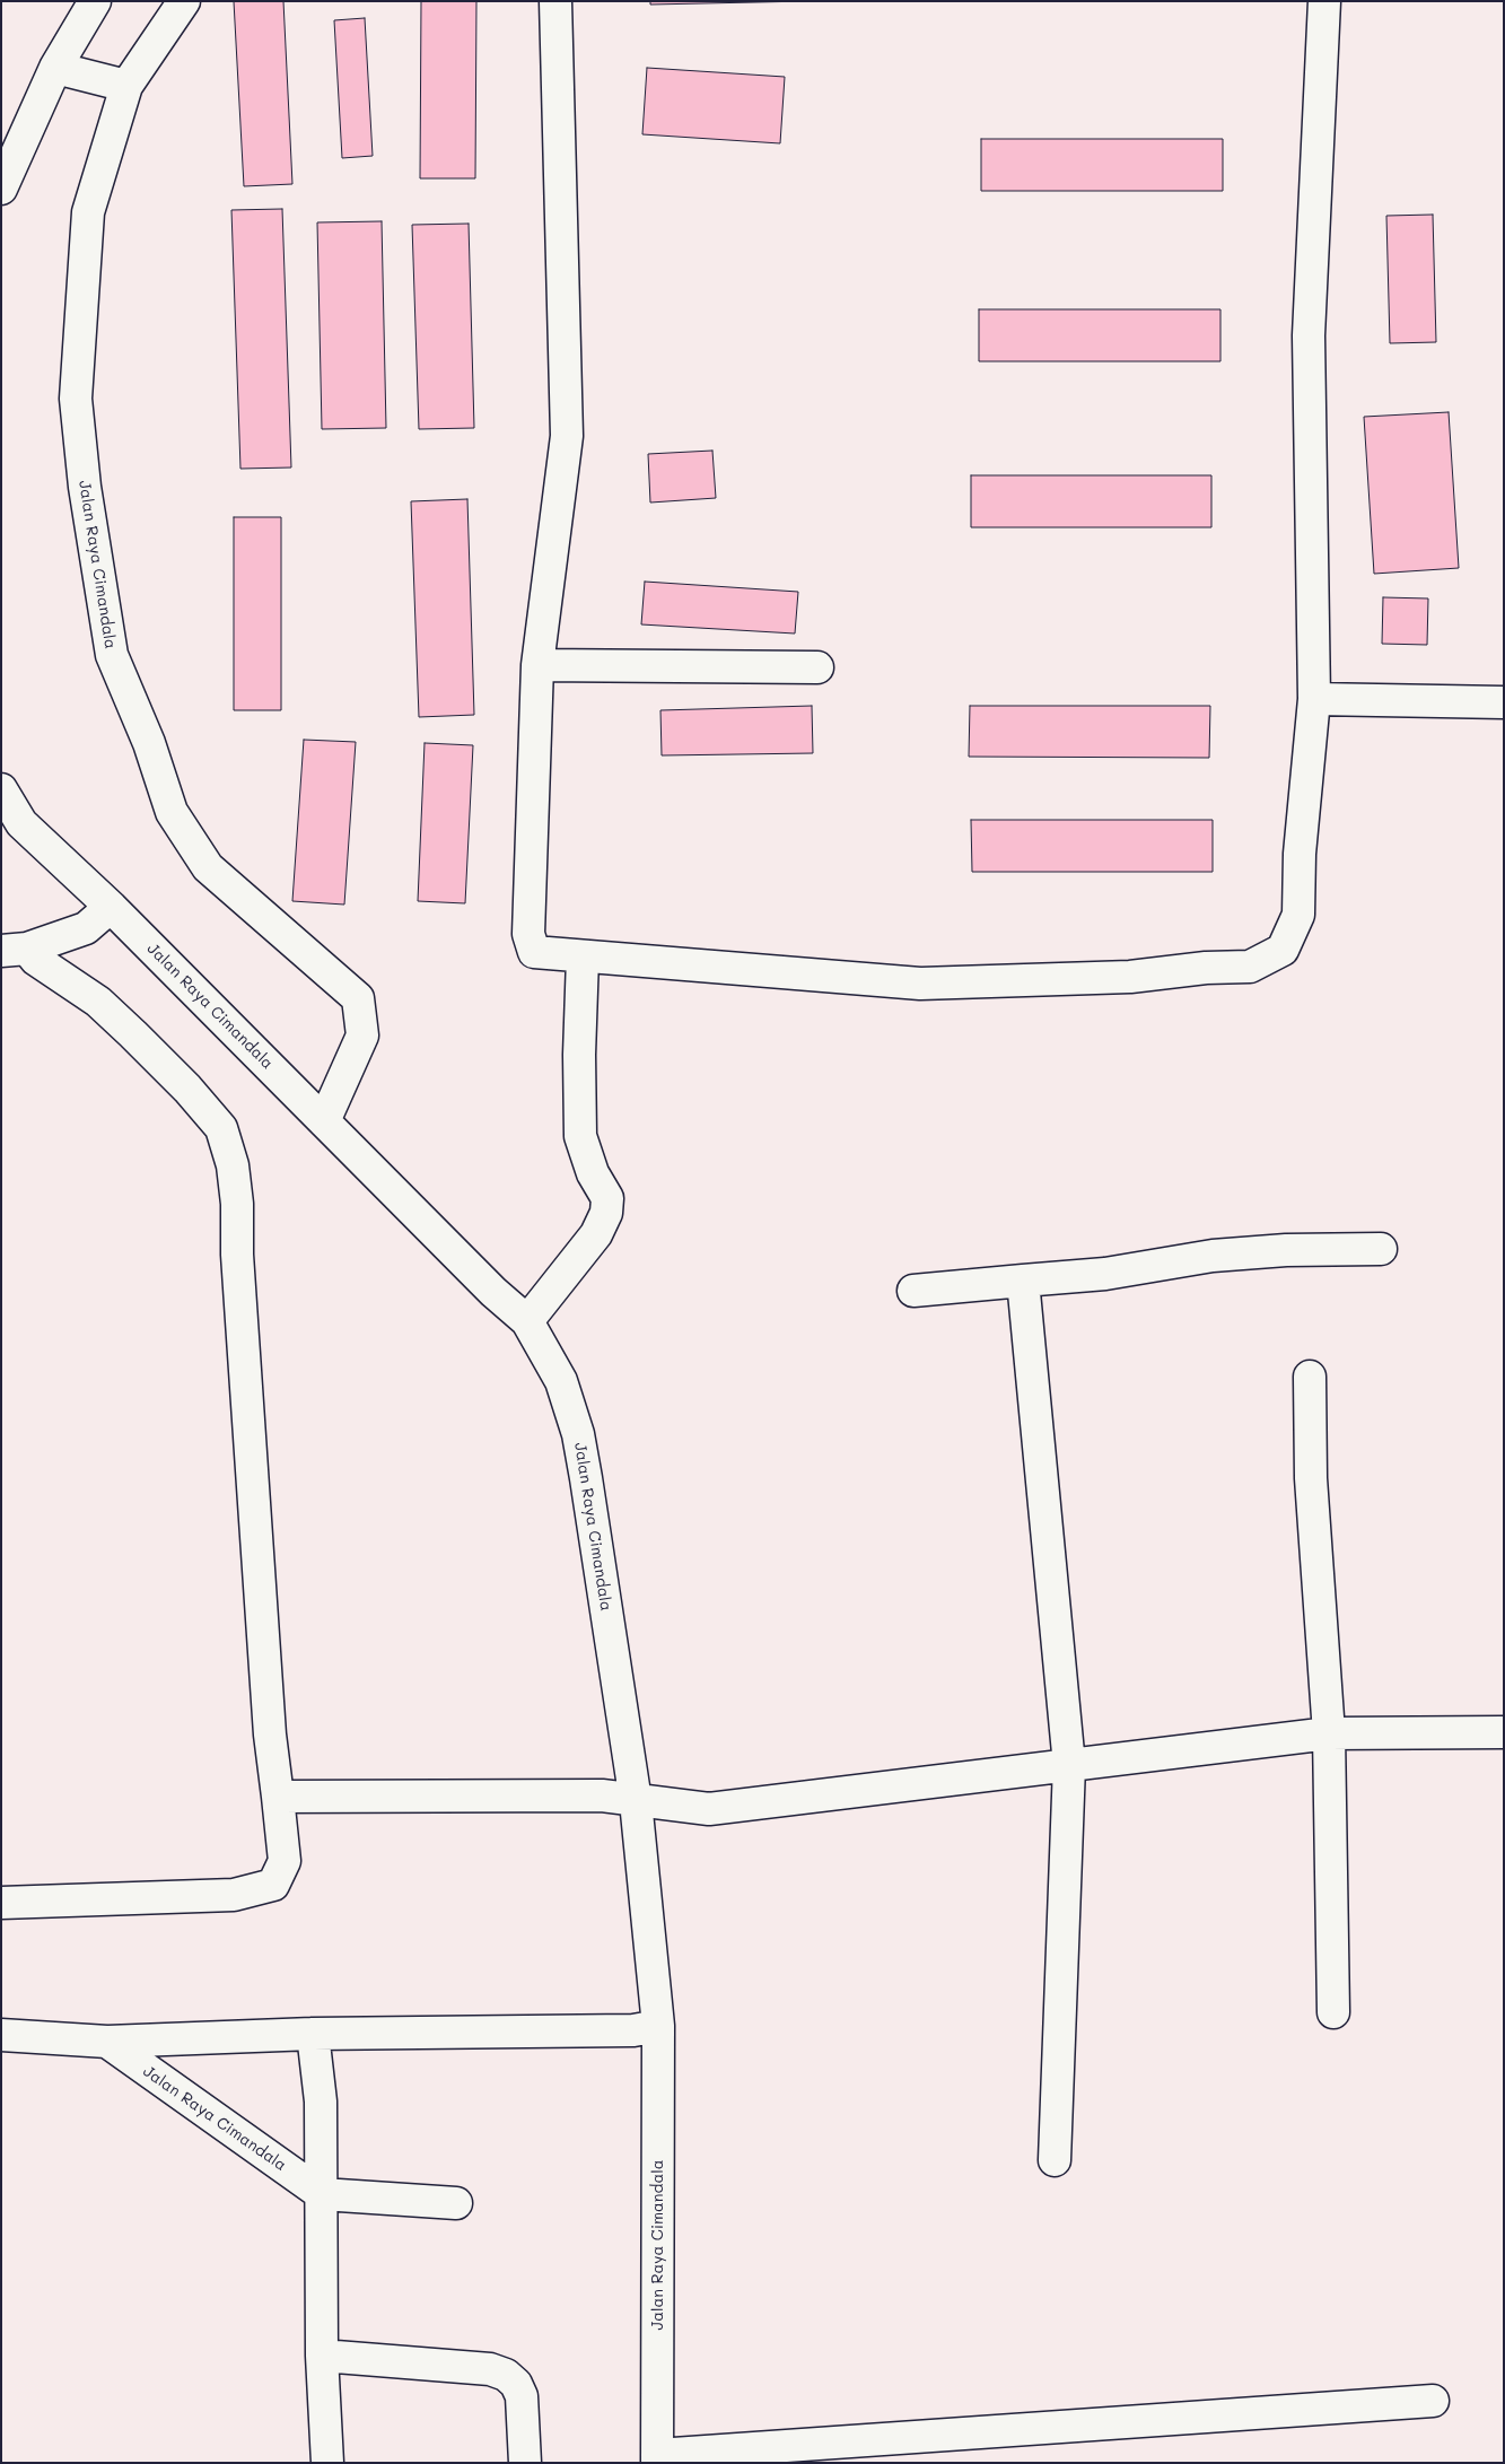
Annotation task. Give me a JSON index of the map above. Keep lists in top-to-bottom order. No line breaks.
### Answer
{"streets":{"street":["Jalan Raya Cimandala"]}}
